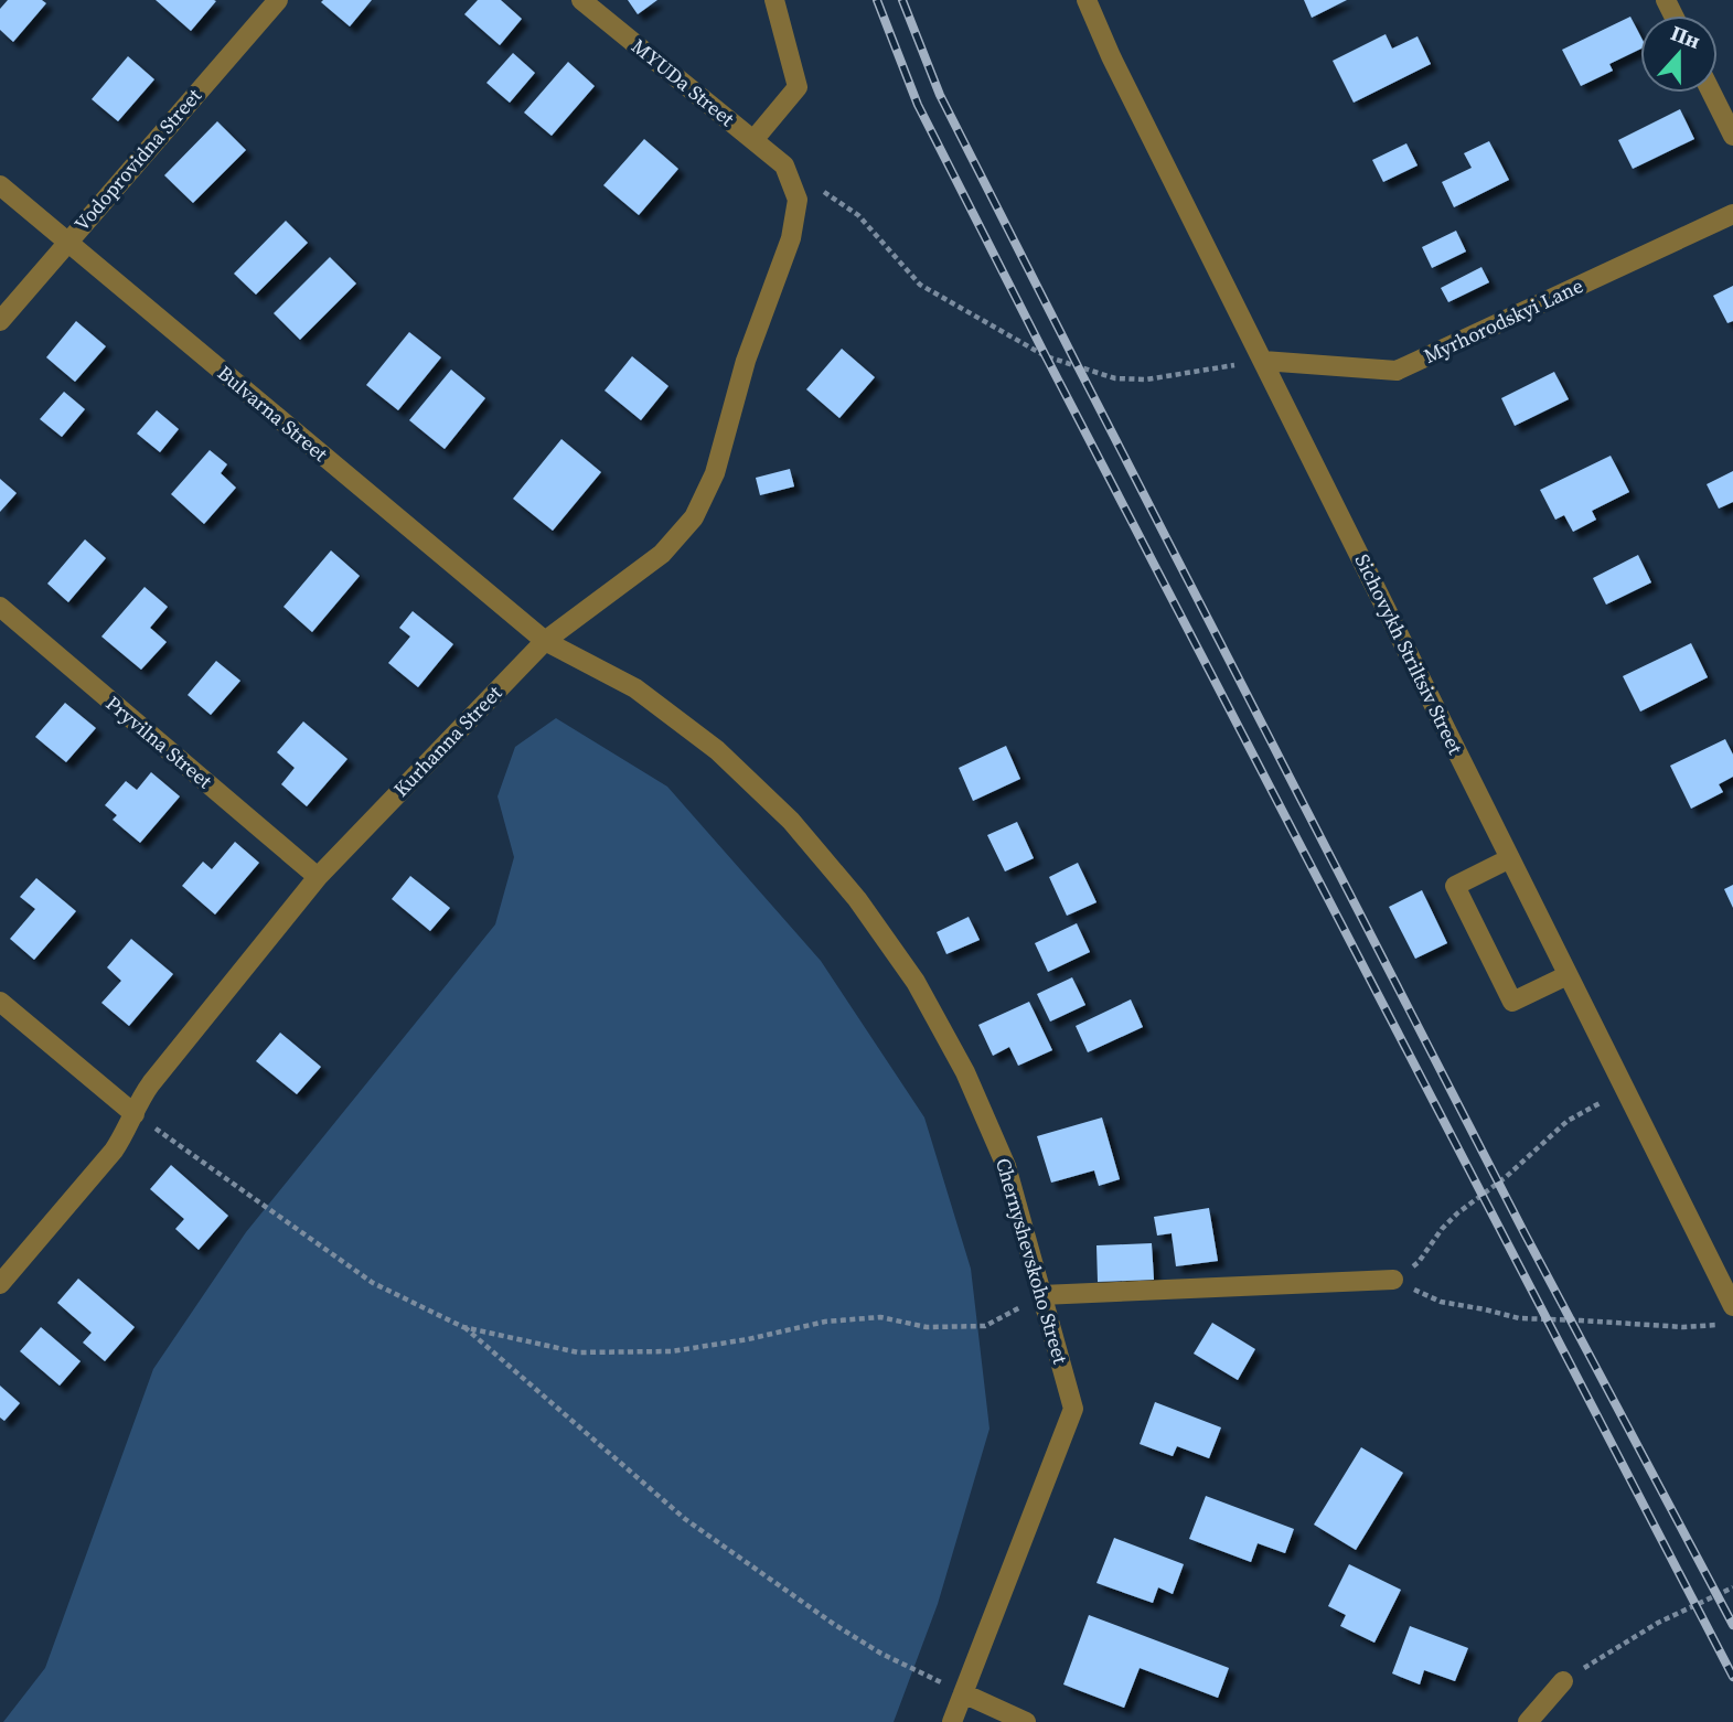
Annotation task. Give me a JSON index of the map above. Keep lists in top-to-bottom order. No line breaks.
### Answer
{"streets":{"street":["MYUDa Street","Vodoprovidna Street","Myrhorodskyi Lane","Bulvarna Street","Sichovykh Striltsiv Street","Kurhanna Street","Pryvilna Street","Chernyshevskoho Street"]},"crossings":[["MYUDa Street","Kurhanna Street"],["Vodoprovidna Street","Bulvarna Street"],["Myrhorodskyi Lane","Sichovykh Striltsiv Street"],["Bulvarna Street","Kurhanna Street"],["Bulvarna Street","Chernyshevskoho Street"],["Kurhanna Street","Pryvilna Street"],["Kurhanna Street","Chernyshevskoho Street"]],"north":"top"}
